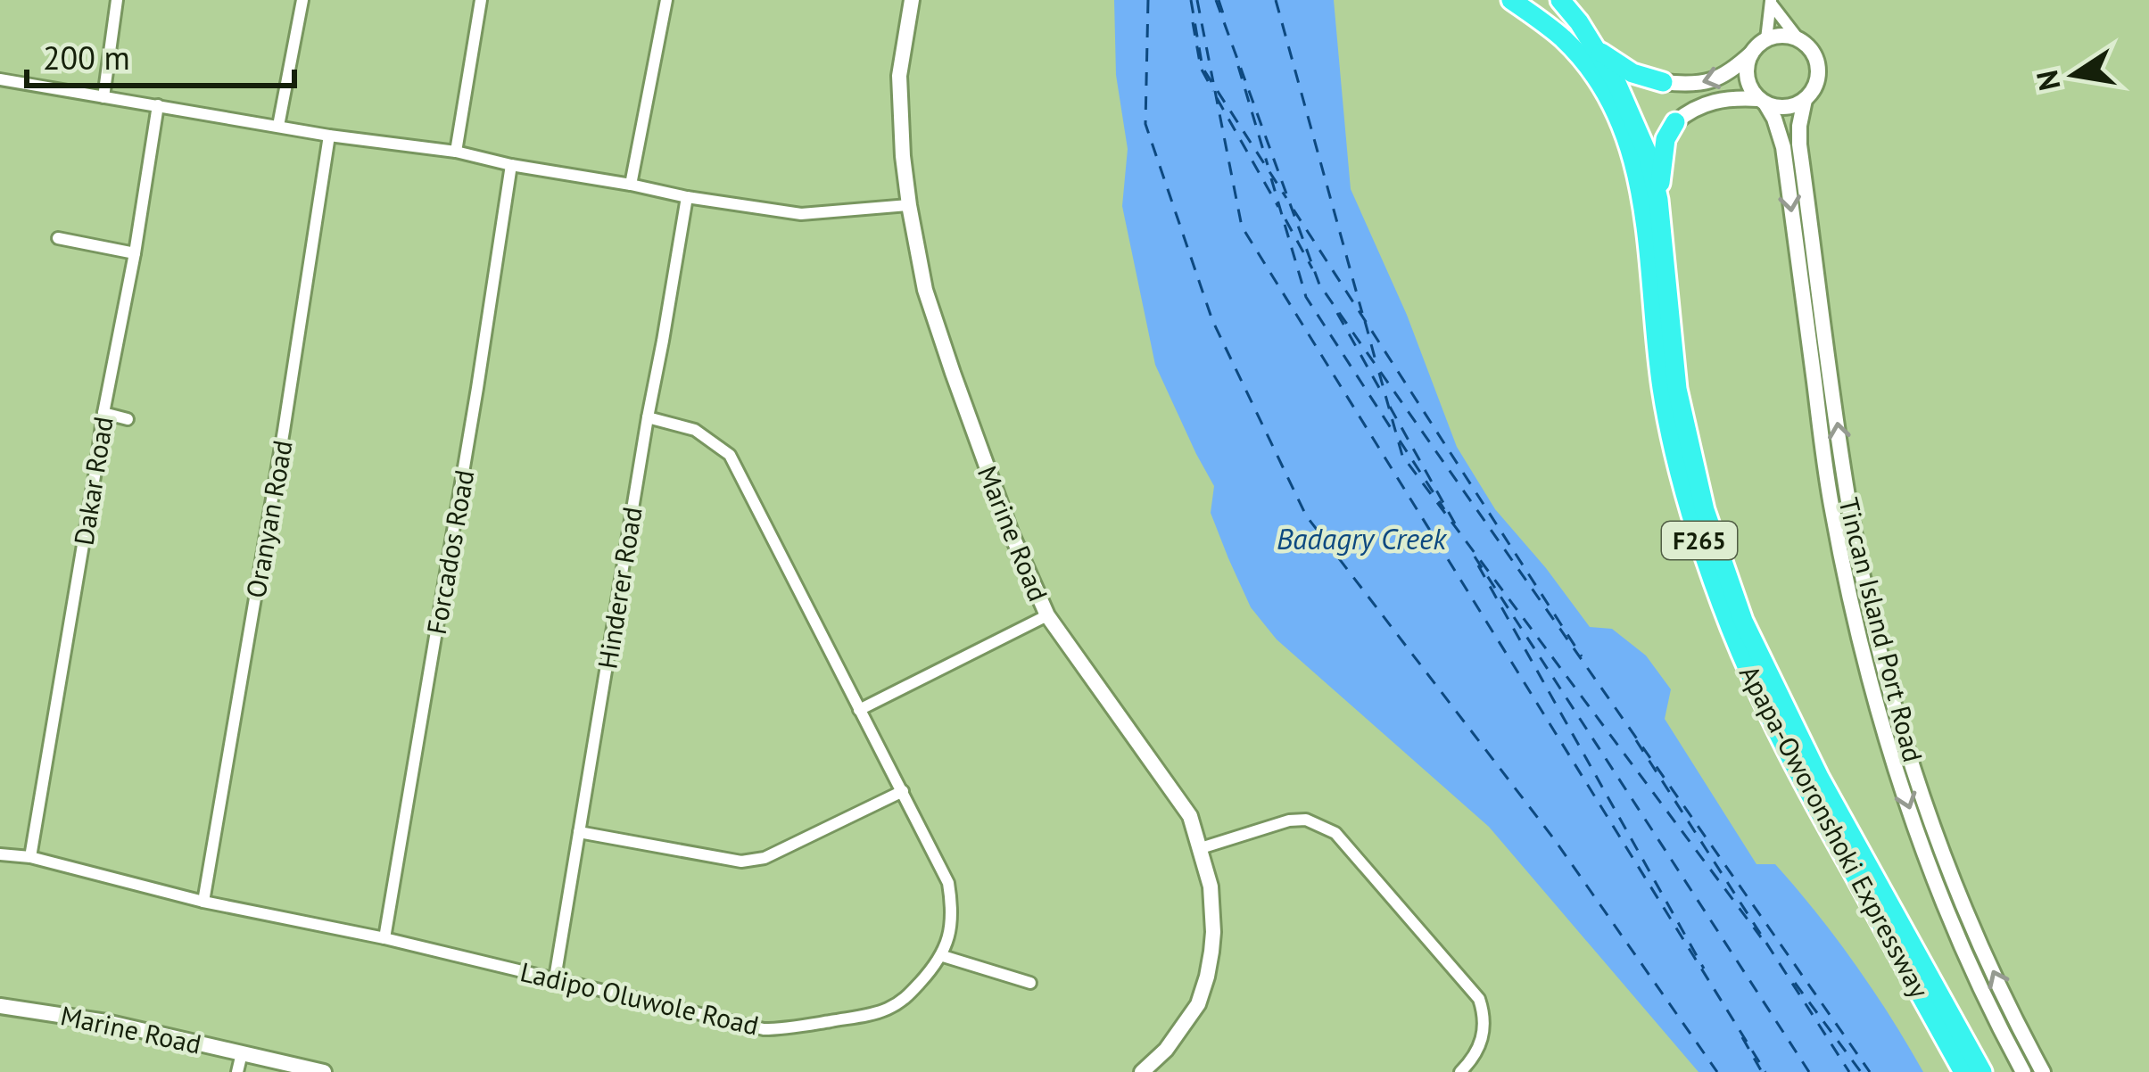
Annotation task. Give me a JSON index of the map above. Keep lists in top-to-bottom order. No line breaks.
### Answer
{"streets":{"highway":["F265","Apapa-Oworonshoki Expressway"],"street":["Dakar Road","Oranyan Road","Marine Road","Forcados Road","Hinderer Road","Tincan Island Port Road","Ladipo Oluwole Road"]},"crossings":[["Dakar Road","Ladipo Oluwole Road"],["Oranyan Road","Ladipo Oluwole Road"],["Forcados Road","Ladipo Oluwole Road"],["Hinderer Road","Ladipo Oluwole Road"]],"water":["Badagry Creek"],"scale_bar":"200 m","north":"left"}
